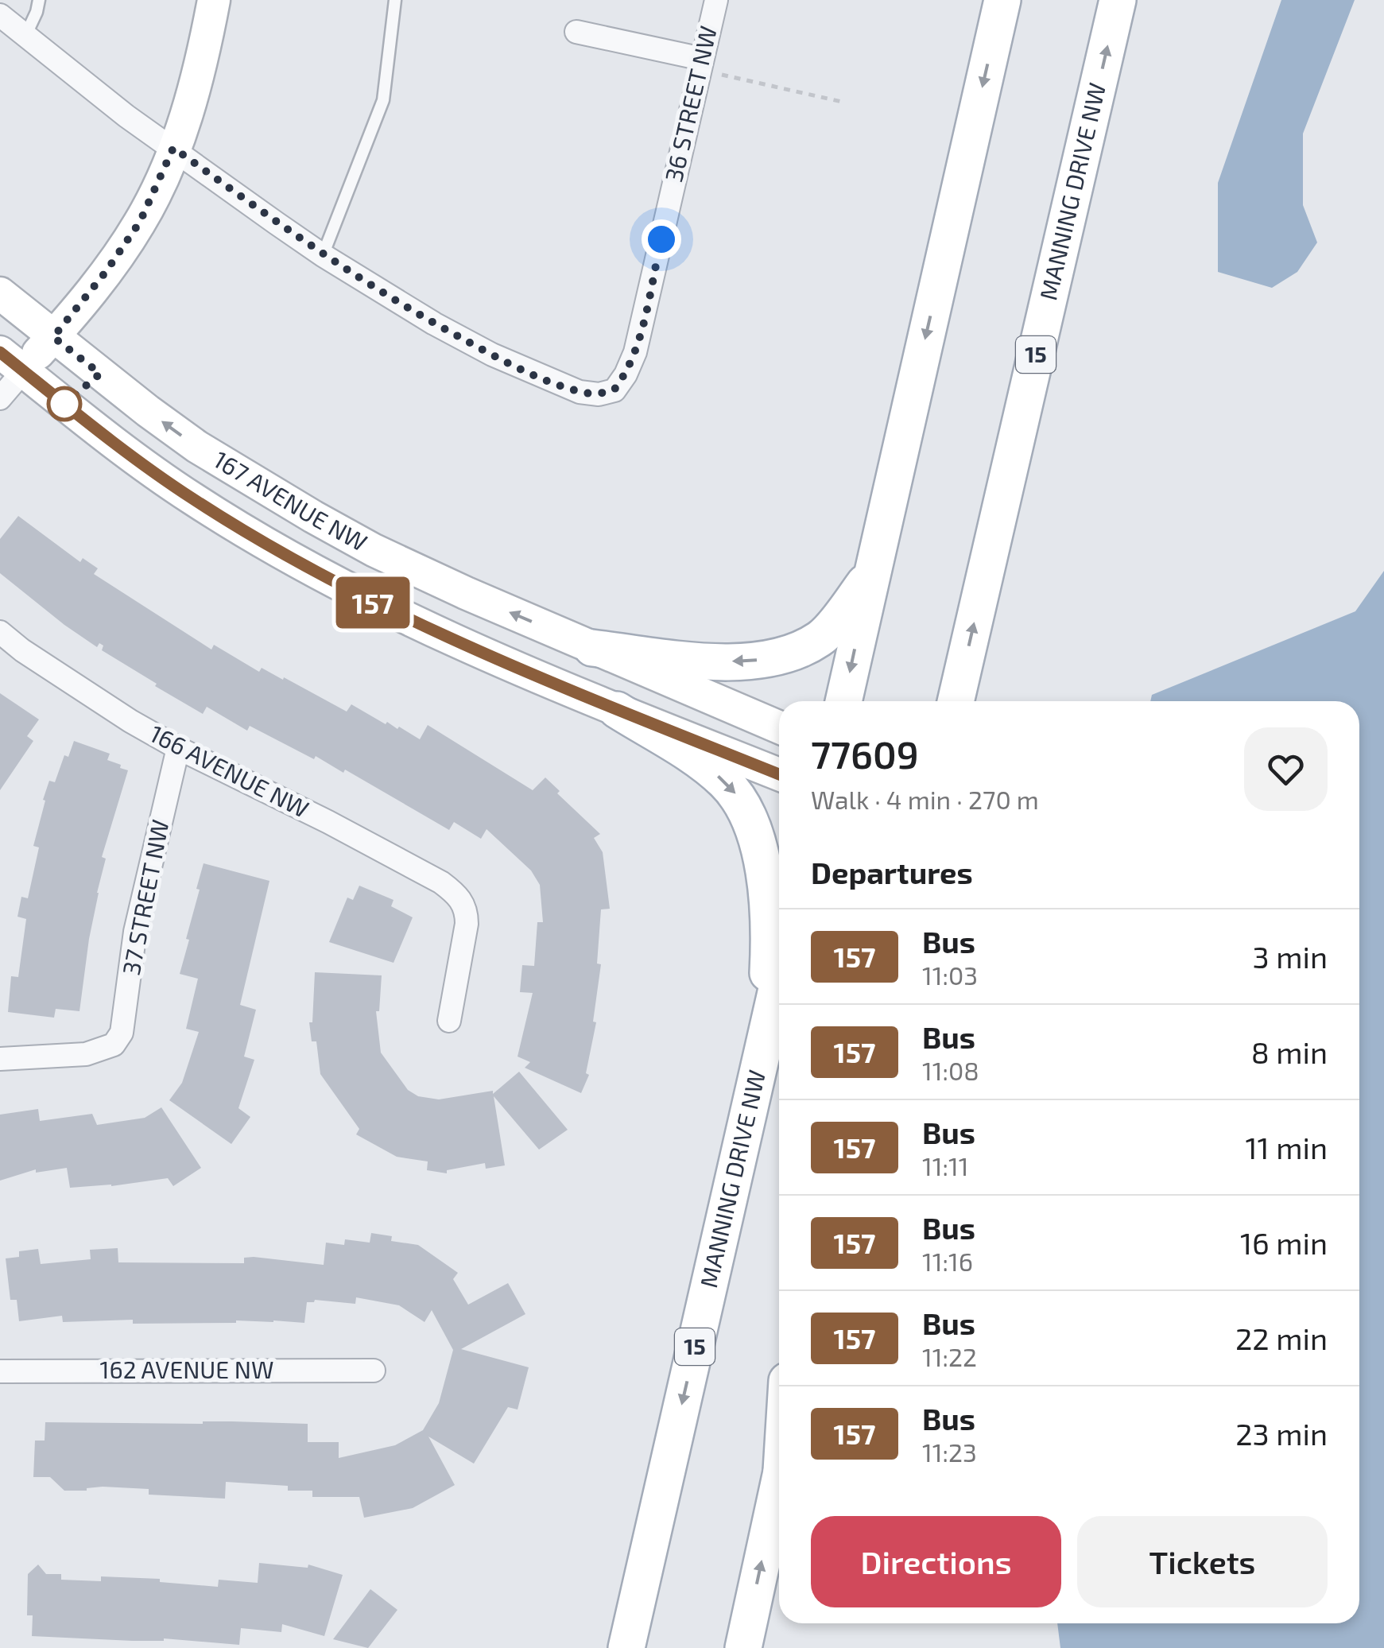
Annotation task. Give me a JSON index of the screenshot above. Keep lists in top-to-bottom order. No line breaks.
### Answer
{"streets":{"main road":["MANNING DRIVE NW","15","167 AVENUE NW"],"street":["36 STREET NW","166 AVENUE NW","37 STREET NW","162 AVENUE NW"]},"crossings":[["166 AVENUE NW","37 STREET NW"]],"lines":["bus line 157"],"page":{"on_map":"157","heading":[["77609","Walk · 4 min · 270 m"],"Departures"],"list":[{"mark":"157","name":"Bus","note":"11:03","value":"3 min"},{"mark":"157","name":"Bus","note":"11:08","value":"8 min"},{"mark":"157","name":"Bus","note":"11:11","value":"11 min"},{"mark":"157","name":"Bus","note":"11:16","value":"16 min"},{"mark":"157","name":"Bus","note":"11:22","value":"22 min"},{"mark":"157","name":"Bus","note":"11:23","value":"23 min"}],"buttons":["Directions","Tickets"]}}
